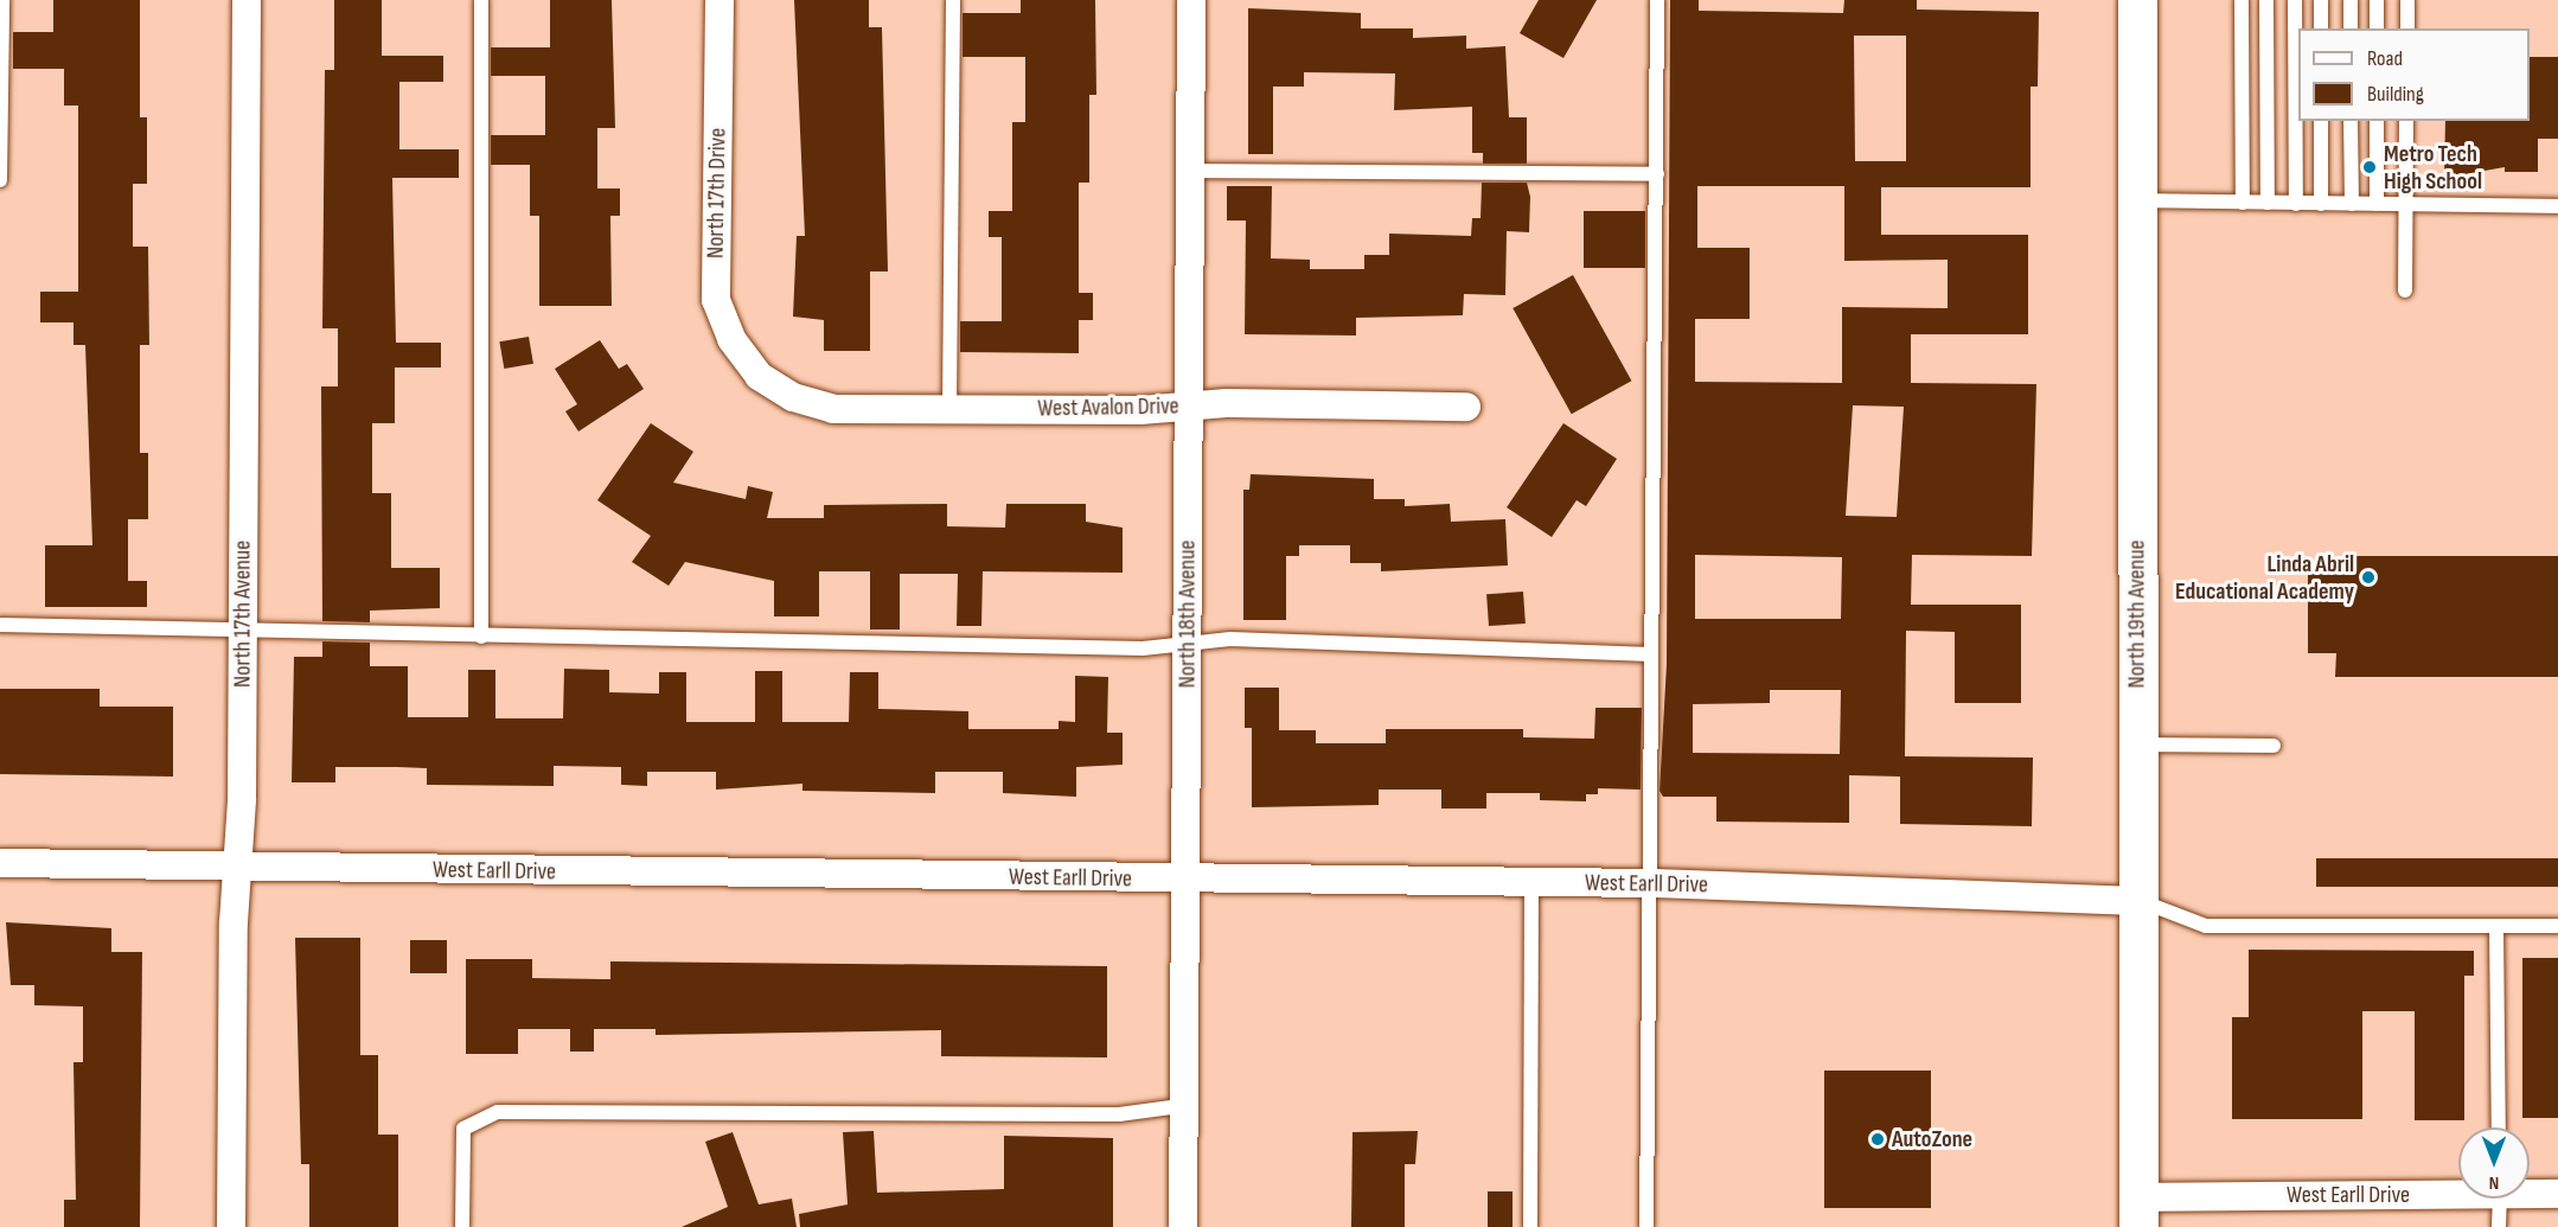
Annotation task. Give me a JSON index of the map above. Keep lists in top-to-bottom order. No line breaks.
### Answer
{"streets":{"main road":["North 19th Avenue"],"street":["North 17th Drive","West Avalon Drive","North 17th Avenue","North 18th Avenue","West Earll Drive"]},"crossings":[["North 17th Drive","West Avalon Drive"],["West Avalon Drive","North 18th Avenue"],["North 17th Avenue","West Earll Drive"],["North 18th Avenue","West Earll Drive"],["North 19th Avenue","West Earll Drive"]],"places":["Metro Tech High School","Linda Abril Educational Academy","AutoZone"],"legend":["Road","Building"],"north":"bottom"}
